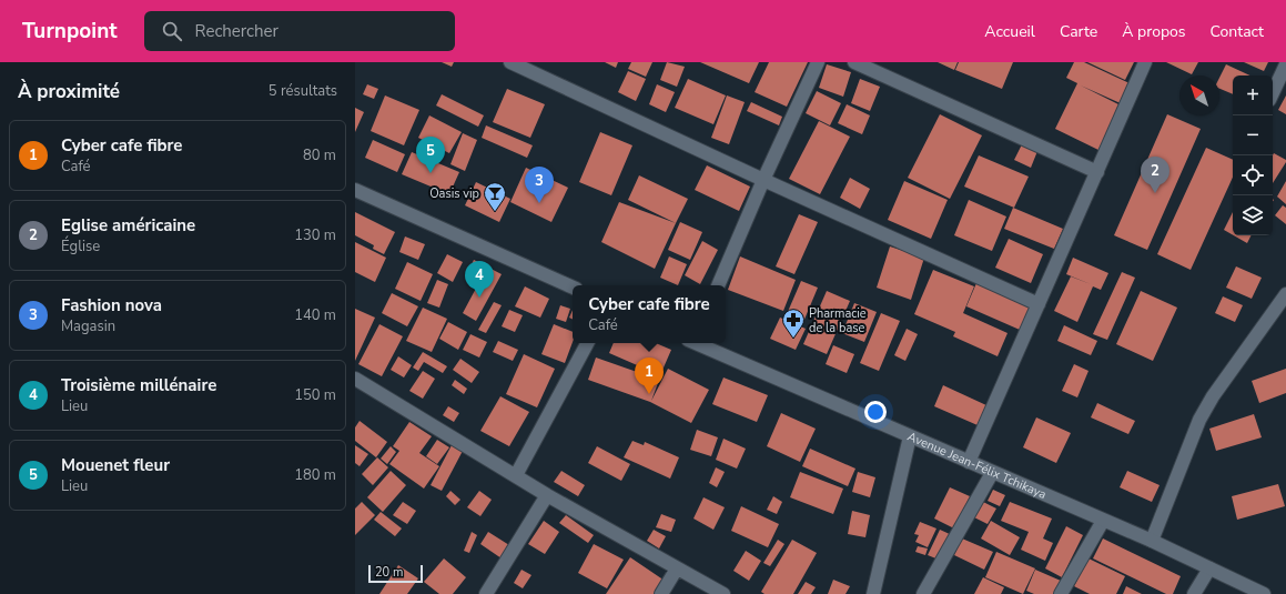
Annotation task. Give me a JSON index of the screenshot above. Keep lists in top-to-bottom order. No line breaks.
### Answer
{"streets":{"street":["Avenue Jean-Félix Tchikaya"]},"places":{"bar":["Oasis vip"],"pharmacy":["Pharmacie de la base"]},"scale_bar":"20 m","north":"top left","page":{"header":"Turnpoint","search":"Rechercher","nav":["Accueil","Carte","À propos","Contact"],"heading":["À proximité","5 résultats"],"map_buttons":["+","−"],"list":[{"mark":"1","name":"Cyber cafe fibre","note":"Café","value":"80 m"},{"mark":"2","name":"Eglise américaine","note":"Église","value":"130 m"},{"mark":"3","name":"Fashion nova","note":"Magasin","value":"140 m"},{"mark":"4","name":"Troisième millénaire","note":"Lieu","value":"150 m"},{"mark":"5","name":"Mouenet fleur","note":"Lieu","value":"180 m"}],"pins":["5","2","3","4","1"],"popup":["Cyber cafe fibre","Café"],"scale":"20 m"}}
